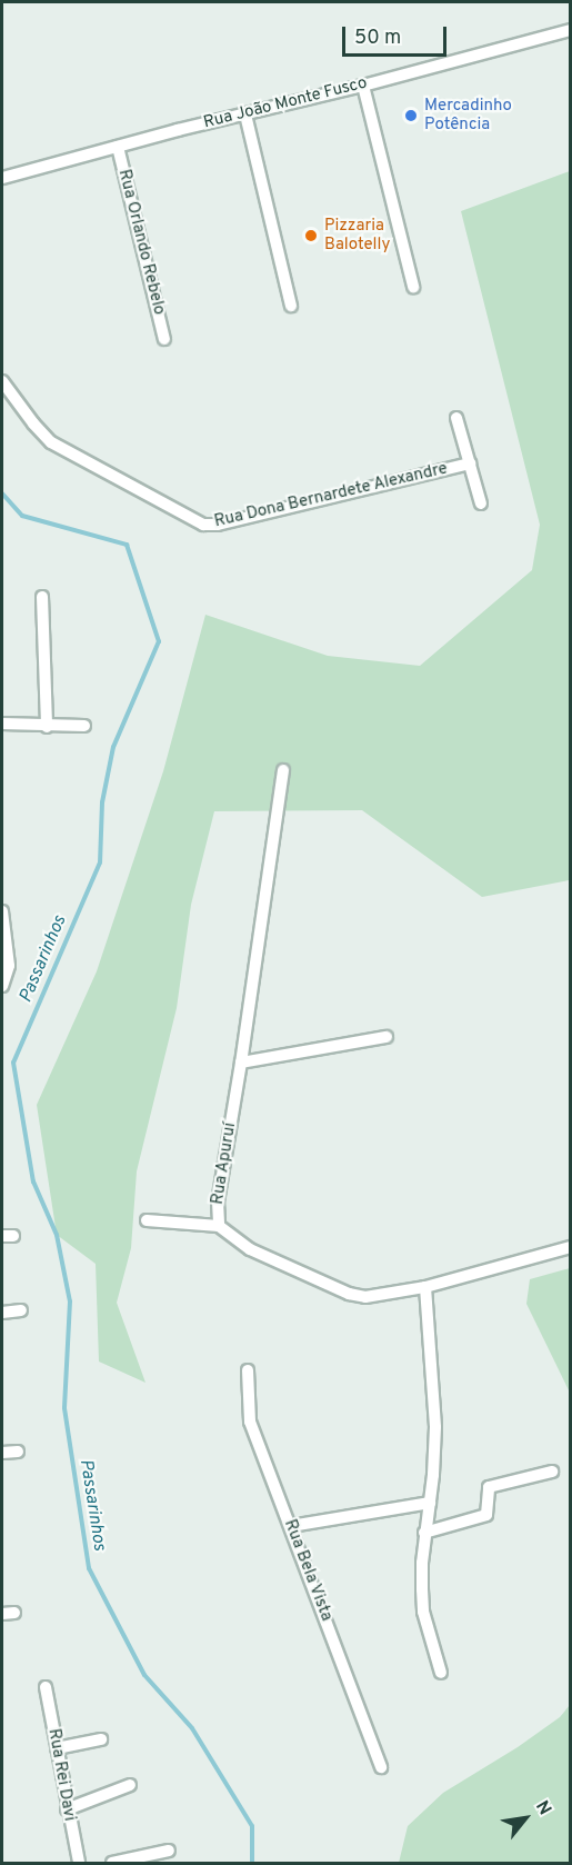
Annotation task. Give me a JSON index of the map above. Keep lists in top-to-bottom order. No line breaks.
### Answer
{"streets":{"street":["Rua João Monte Fusco","Rua Orlando Rebelo","Rua Dona Bernardete Alexandre","Rua Apuruí","Rua Bela Vista","Rua Rei Davi"]},"crossings":[["Rua João Monte Fusco","Rua Orlando Rebelo"]],"water":["Passarinhos"],"places":["Mercadinho Potência","Pizzaria Balotelly"],"scale_bar":"50 m","north":"top right"}
